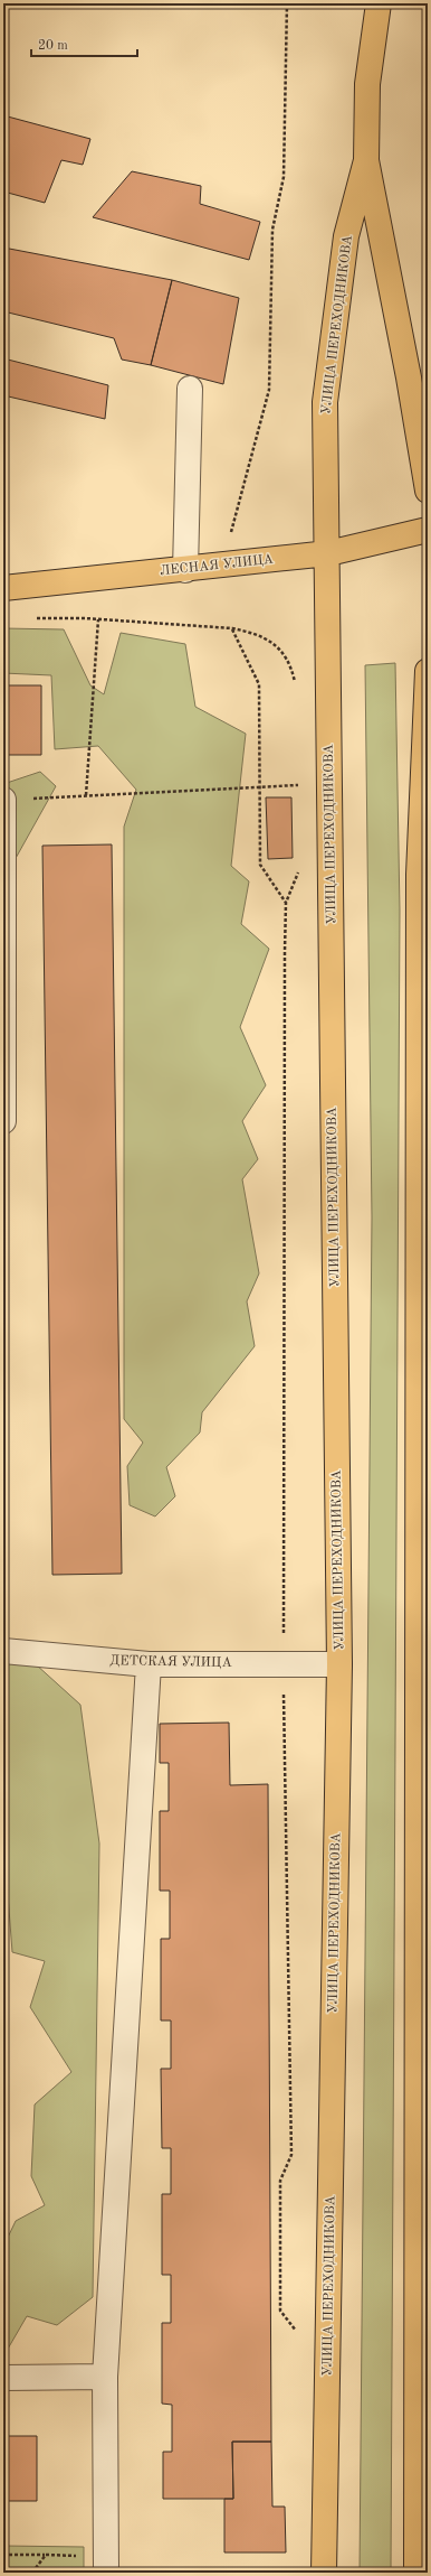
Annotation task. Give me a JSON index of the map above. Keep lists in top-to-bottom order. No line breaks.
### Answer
{"streets":{"main road":["УЛИЦА ПЕРЕХОДНИКОВА","ЛЕСНАЯ УЛИЦА"],"street":["ДЕТСКАЯ УЛИЦА"]},"crossings":[["УЛИЦА ПЕРЕХОДНИКОВА","ЛЕСНАЯ УЛИЦА"],["УЛИЦА ПЕРЕХОДНИКОВА","ДЕТСКАЯ УЛИЦА"]],"scale_bar":"20 m"}
